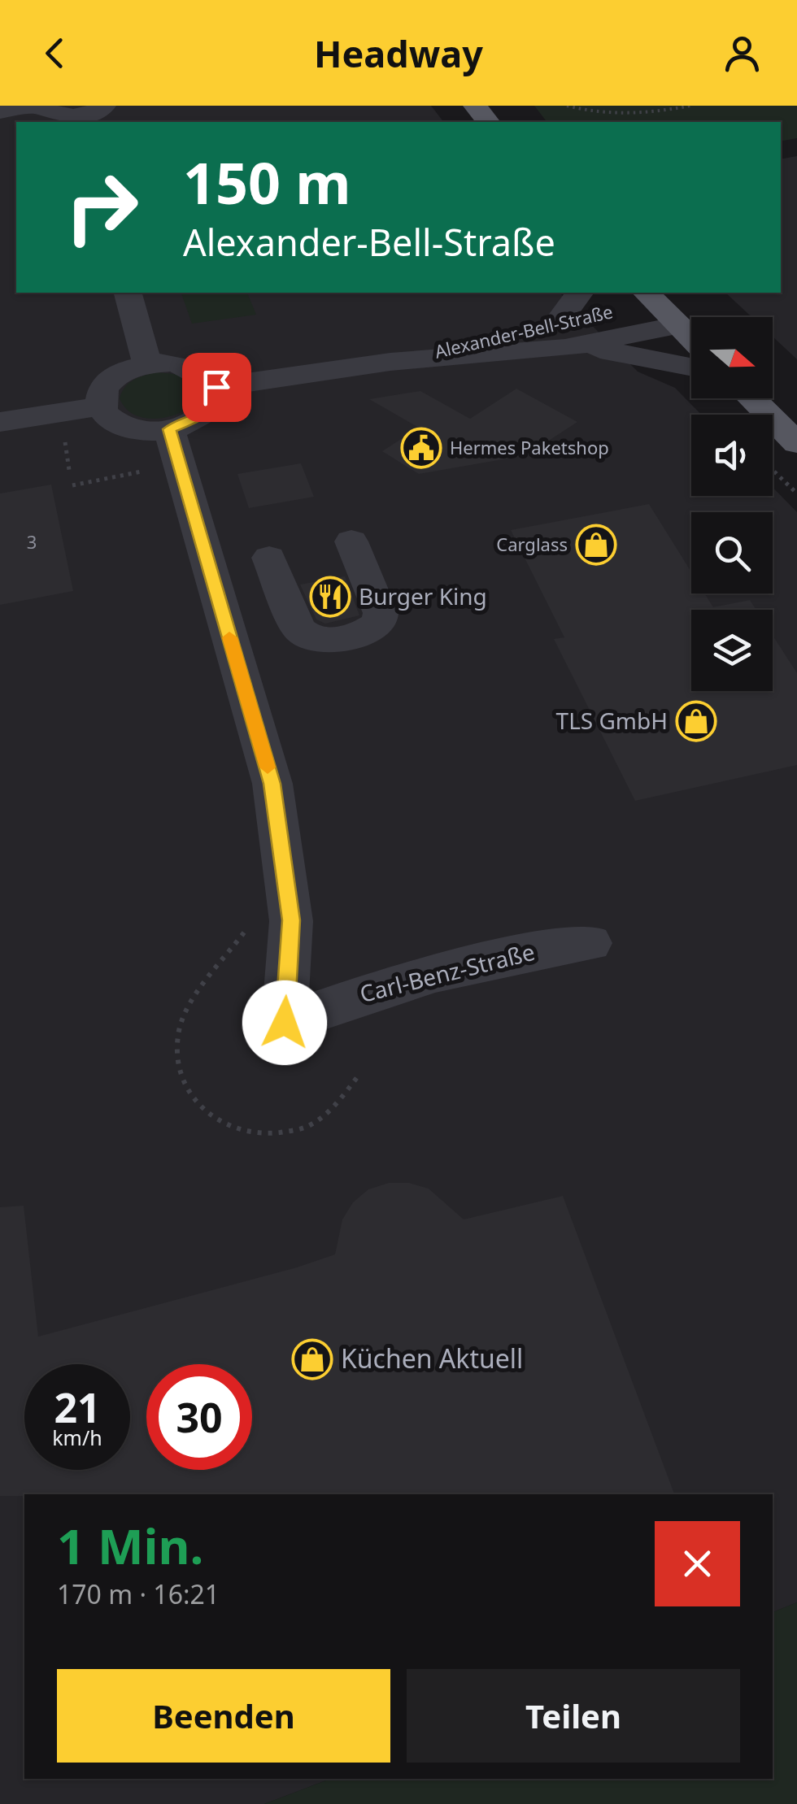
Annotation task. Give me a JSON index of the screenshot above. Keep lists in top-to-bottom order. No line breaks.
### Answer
{"streets":{"street":["Alexander-Bell-Straße","Carl-Benz-Straße"]},"crossings":[["Alexander-Bell-Straße","Carl-Benz-Straße"]],"places":{"public building":["Hermes Paketshop"],"shop":["Carglass","TLS GmbH","Küchen Aktuell"],"restaurant":["Burger King"]},"house_numbers":["3"],"north":"right","page":{"header":"Headway","turn":["150 m","Alexander-Bell-Straße"],"speed":"21 km/h","limit":"30","heading":["1 Min.","170 m · 16:21"],"buttons":["Beenden","Teilen"]}}
